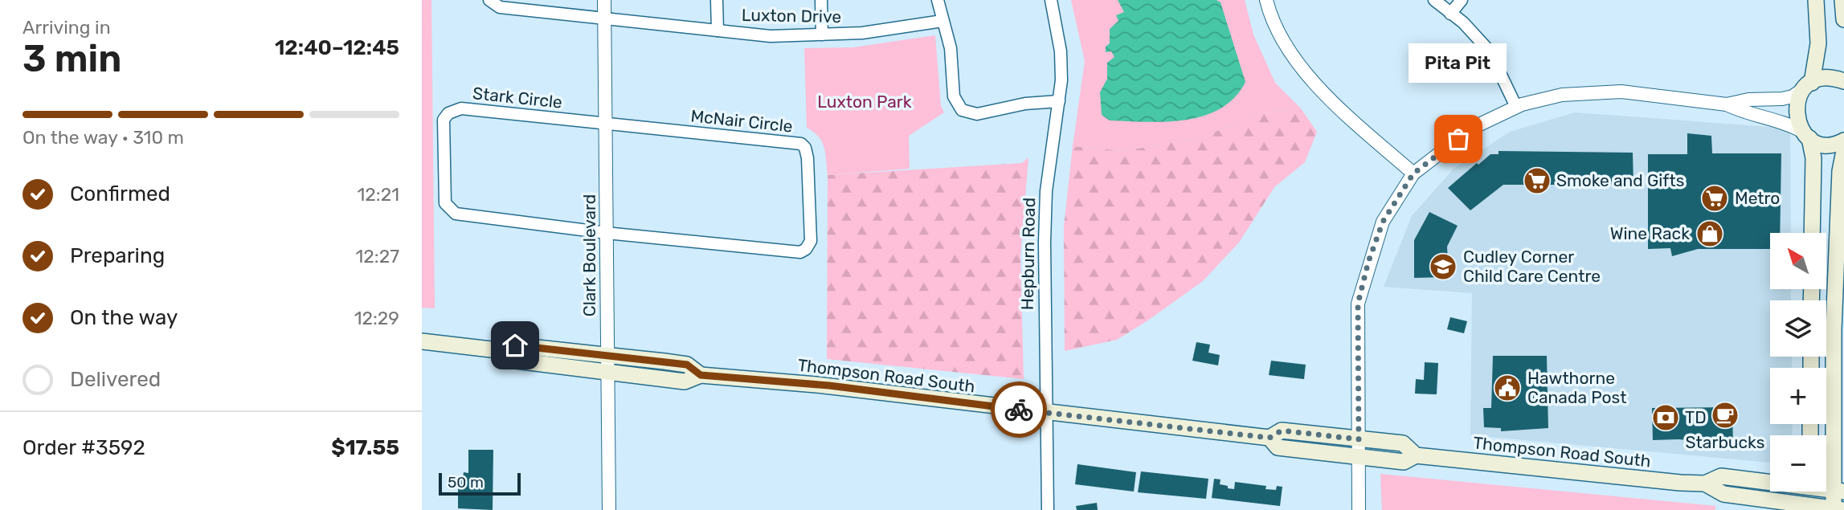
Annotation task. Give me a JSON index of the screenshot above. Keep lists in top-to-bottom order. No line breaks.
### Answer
{"streets":{"main road":["Thompson Road South"],"street":["Luxton Drive","Stark Circle","McNair Circle","Hepburn Road","Clark Boulevard"]},"crossings":[["Luxton Drive","Clark Boulevard"],["Stark Circle","McNair Circle"],["Stark Circle","Clark Boulevard"],["McNair Circle","Clark Boulevard"],["Hepburn Road","Thompson Road South"],["Clark Boulevard","Thompson Road South"]],"parks":["Luxton Park"],"places":{"other":["Pita Pit"],"supermarket":["Smoke and Gifts","Metro"],"shop":["Wine Rack"],"school or university":["Cudley Corner Child Care Centre"],"public building":["Hawthorne Canada Post"],"cafe":["Starbucks"],"bank":["TD"]},"scale_bar":"50 m","north":"top left","page":{"heading":["3 min","Arriving in","12:40–12:45"],"panel":["Order #3592","$17.55"],"bubble":"Pita Pit","bar":"On the way · 310 m","list":[["Confirmed","12:21"],["Preparing","12:27"],["On the way","12:29"],"Delivered"],"map_buttons":["+","−"],"scale":"50 m"}}
